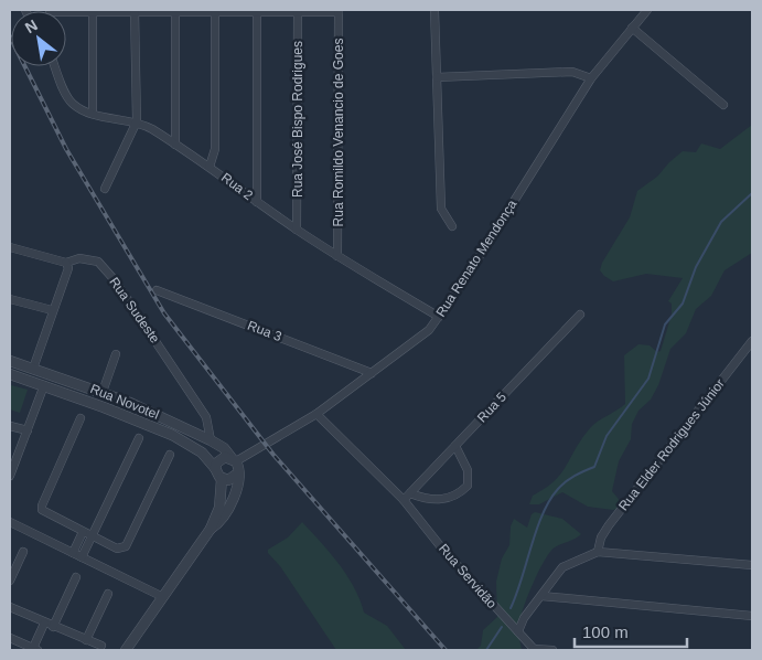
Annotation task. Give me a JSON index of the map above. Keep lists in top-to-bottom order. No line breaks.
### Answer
{"streets":{"street":["Rua José Bispo Rodrigues","Rua Romildo Venancio de Goes","Rua 2","Rua Renato Mendonça","Rua Sudeste","Rua 3","Rua Novotel","Rua 5","Rua Elder Rodrigues Júnior","Rua Servidão"]},"crossings":[["Rua José Bispo Rodrigues","Rua 2"],["Rua Romildo Venancio de Goes","Rua 2"],["Rua 2","Rua Renato Mendonça"],["Rua Renato Mendonça","Rua 3"],["Rua Renato Mendonça","Rua Novotel"],["Rua Renato Mendonça","Rua Servidão"],["Rua Sudeste","Rua Novotel"],["Rua 5","Rua Servidão"]],"scale_bar":"100 m","north":"top left"}
